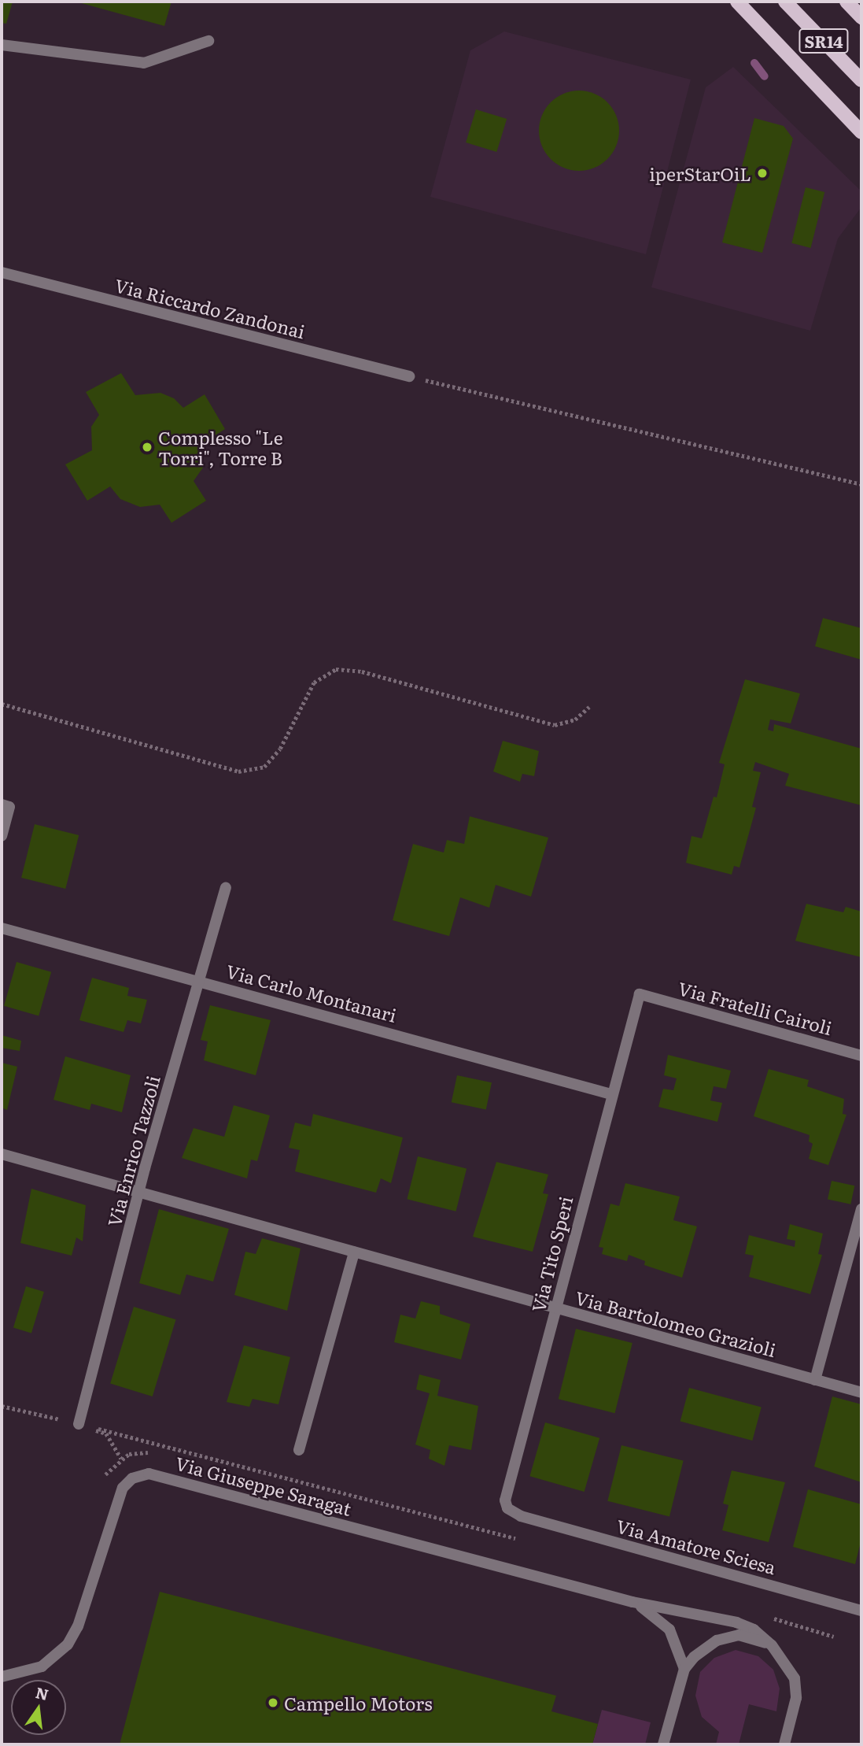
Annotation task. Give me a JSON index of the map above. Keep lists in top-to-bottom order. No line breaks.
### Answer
{"streets":{"main road":["SR14"],"street":["Via Riccardo Zandonai","Via Carlo Montanari","Via Fratelli Cairoli","Via Enrico Tazzoli","Via Tito Speri","Via Bartolomeo Grazioli","Via Giuseppe Saragat","Via Amatore Sciesa"]},"crossings":[["Via Carlo Montanari","Via Enrico Tazzoli"],["Via Carlo Montanari","Via Tito Speri"],["Via Fratelli Cairoli","Via Tito Speri"],["Via Enrico Tazzoli","Via Bartolomeo Grazioli"],["Via Tito Speri","Via Bartolomeo Grazioli"],["Via Tito Speri","Via Amatore Sciesa"]],"places":["iperStarOiL","Complesso \"Le Torri\", Torre B","Campello Motors"],"north":"top"}
